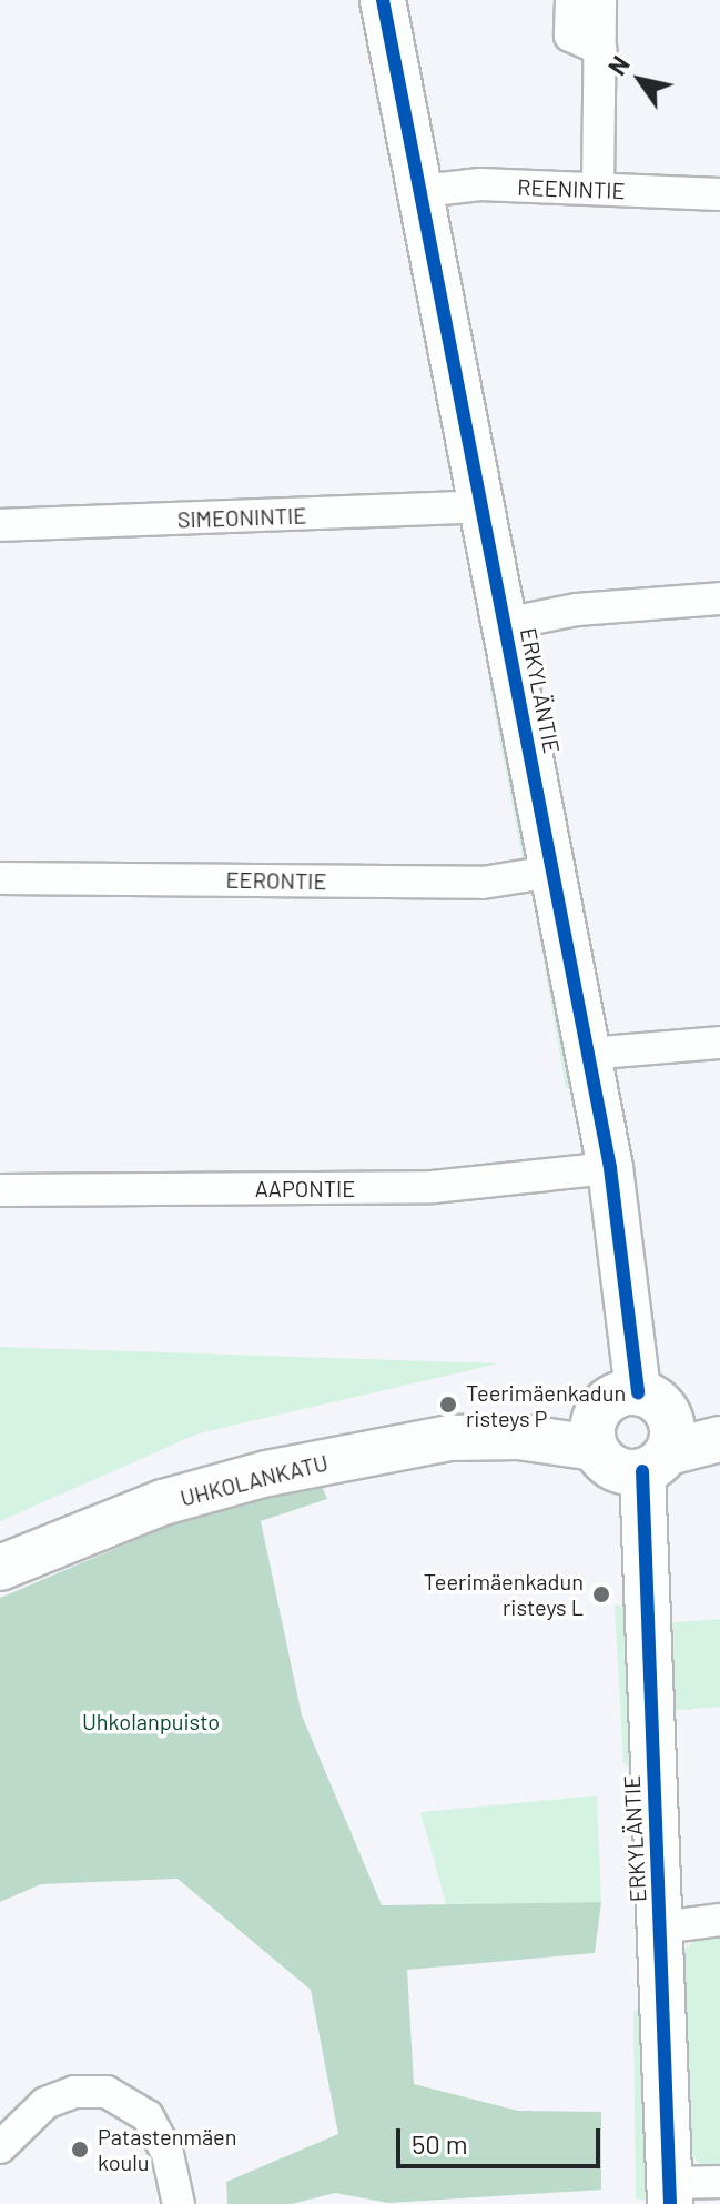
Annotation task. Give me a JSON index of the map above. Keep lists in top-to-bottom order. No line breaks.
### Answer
{"streets":{"street":["REENINTIE","SIMEONINTIE","ERKYLÄNTIE","EERONTIE","AAPONTIE","UHKOLANKATU"]},"crossings":[["REENINTIE","ERKYLÄNTIE"],["SIMEONINTIE","ERKYLÄNTIE"],["ERKYLÄNTIE","EERONTIE"],["ERKYLÄNTIE","AAPONTIE"]],"parks":["Uhkolanpuisto"],"places":["Teerimäenkadun risteys P","Teerimäenkadun risteys L","Patastenmäen koulu"],"scale_bar":"50 m","north":"top left"}
